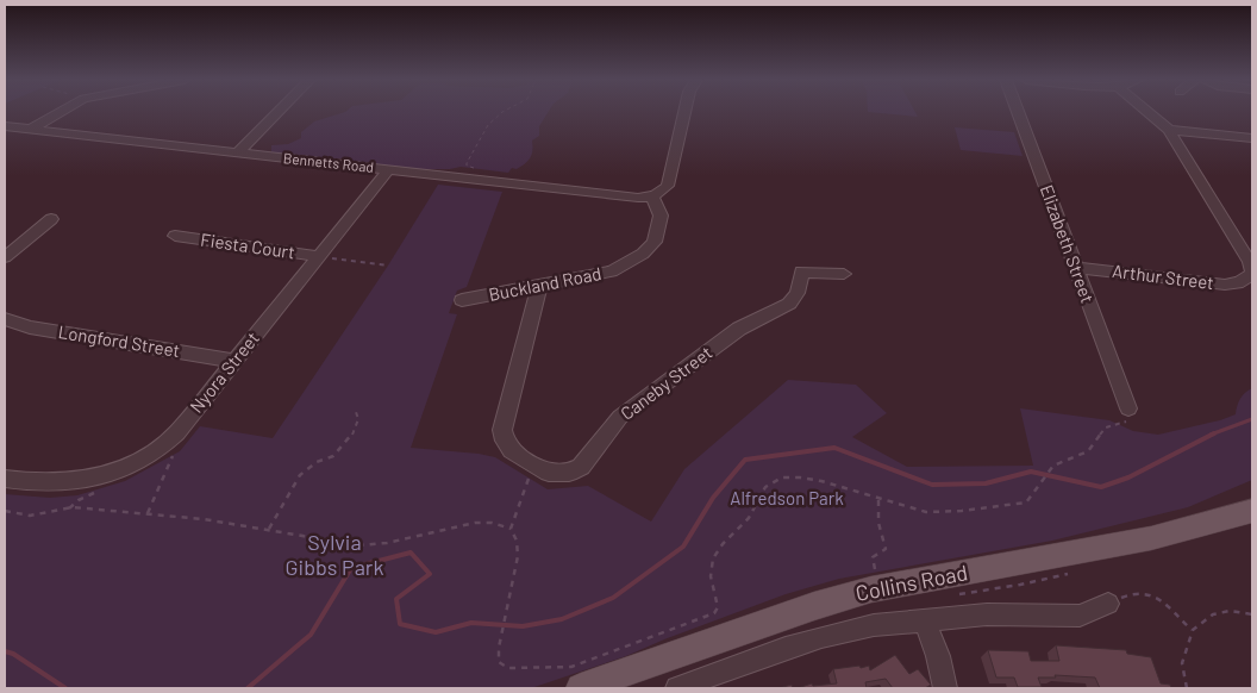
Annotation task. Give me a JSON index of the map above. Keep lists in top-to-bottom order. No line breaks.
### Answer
{"streets":{"main road":["Collins Road"],"street":["Bennetts Road","Elizabeth Street","Fiesta Court","Arthur Street","Buckland Road","Longford Street","Nyora Street","Caneby Street"]},"crossings":[["Bennetts Road","Buckland Road"],["Bennetts Road","Nyora Street"],["Elizabeth Street","Arthur Street"],["Fiesta Court","Nyora Street"],["Buckland Road","Caneby Street"],["Longford Street","Nyora Street"]],"parks":["Alfredson Park","Sylvia Gibbs Park"]}
